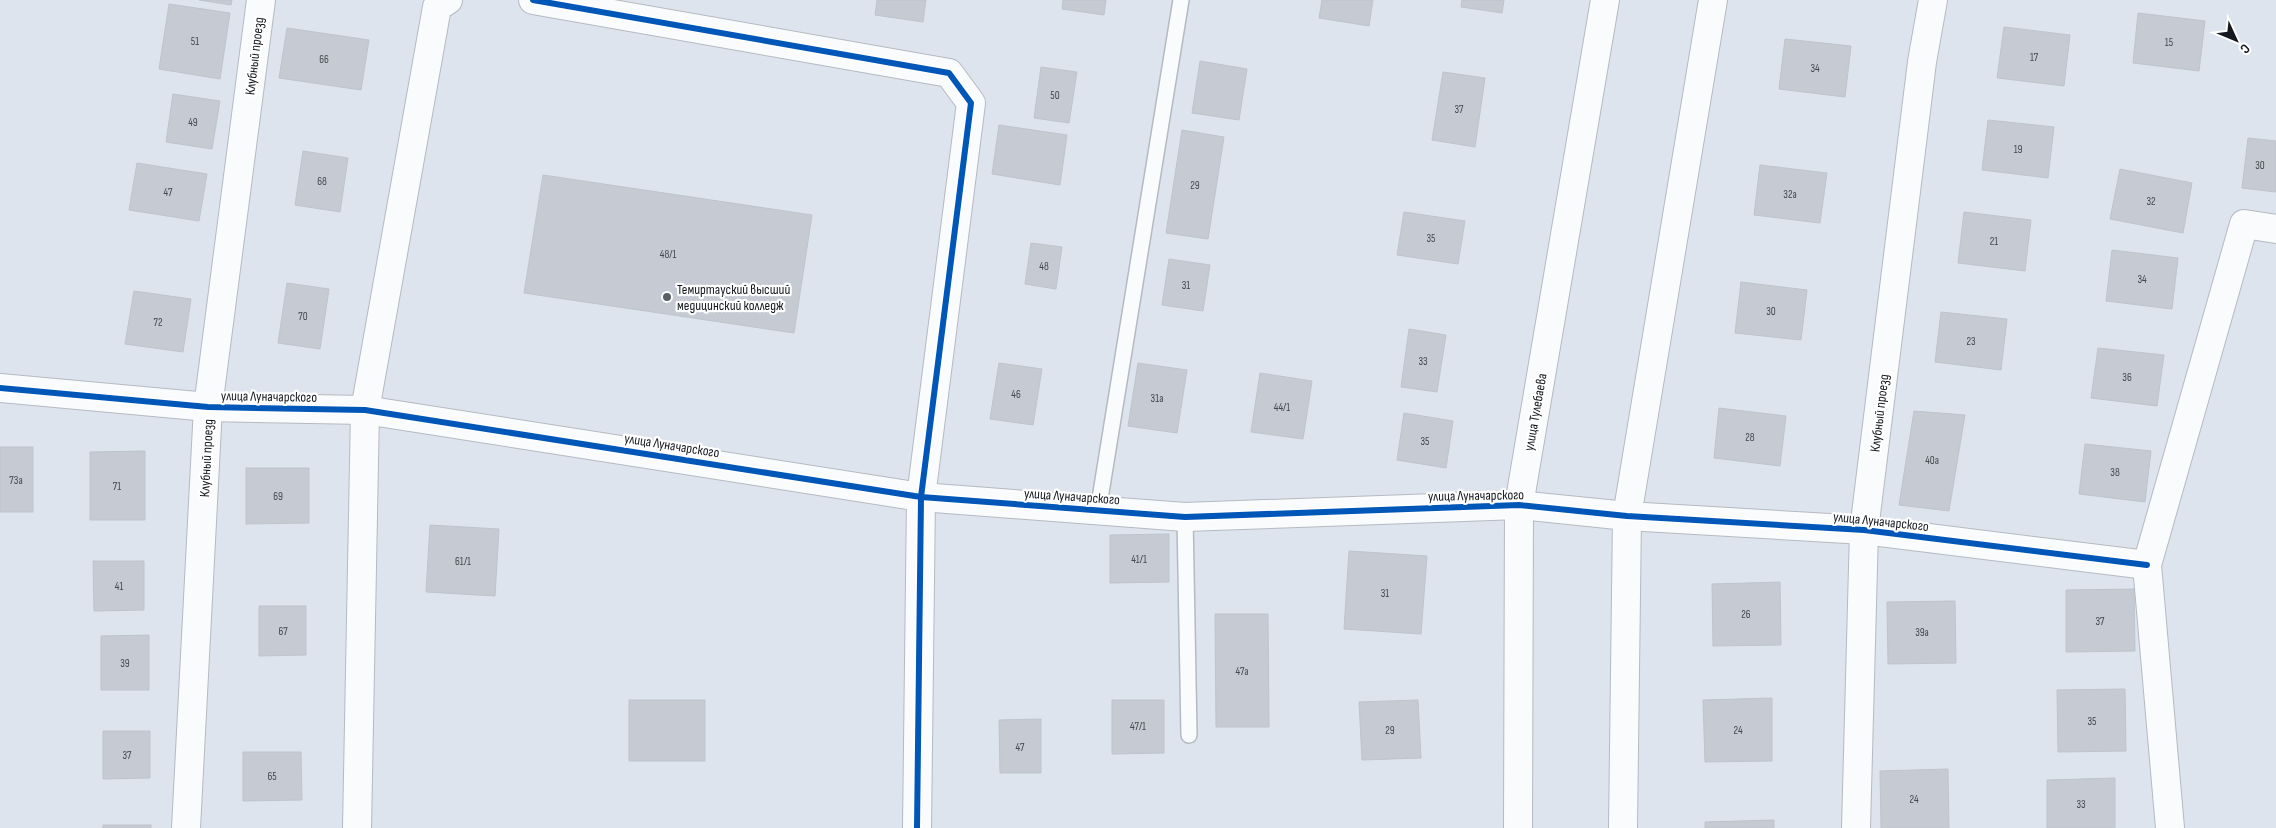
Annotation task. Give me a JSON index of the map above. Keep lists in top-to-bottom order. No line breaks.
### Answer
{"streets":{"street":["Клубный проезд","улица Луначарского","улица Тулебаева"]},"crossings":[["Клубный проезд","улица Луначарского"],["улица Луначарского","улица Тулебаева"]],"places":["Темиртауский высший медицинский колледж"],"house_numbers":["51","15","17","66","34","50","37","49","19","30","68","29","47","32а","32","35","21","48/1","48","34","31","30","70","72","23","33","36","46","31а","44/1","28","35","40а","38","73а","71","69","41/1","61/1","41","31","26","37","67","39а","39","47а","35","47/1","29","24","47","37","65","24","33"],"north":"bottom right"}
